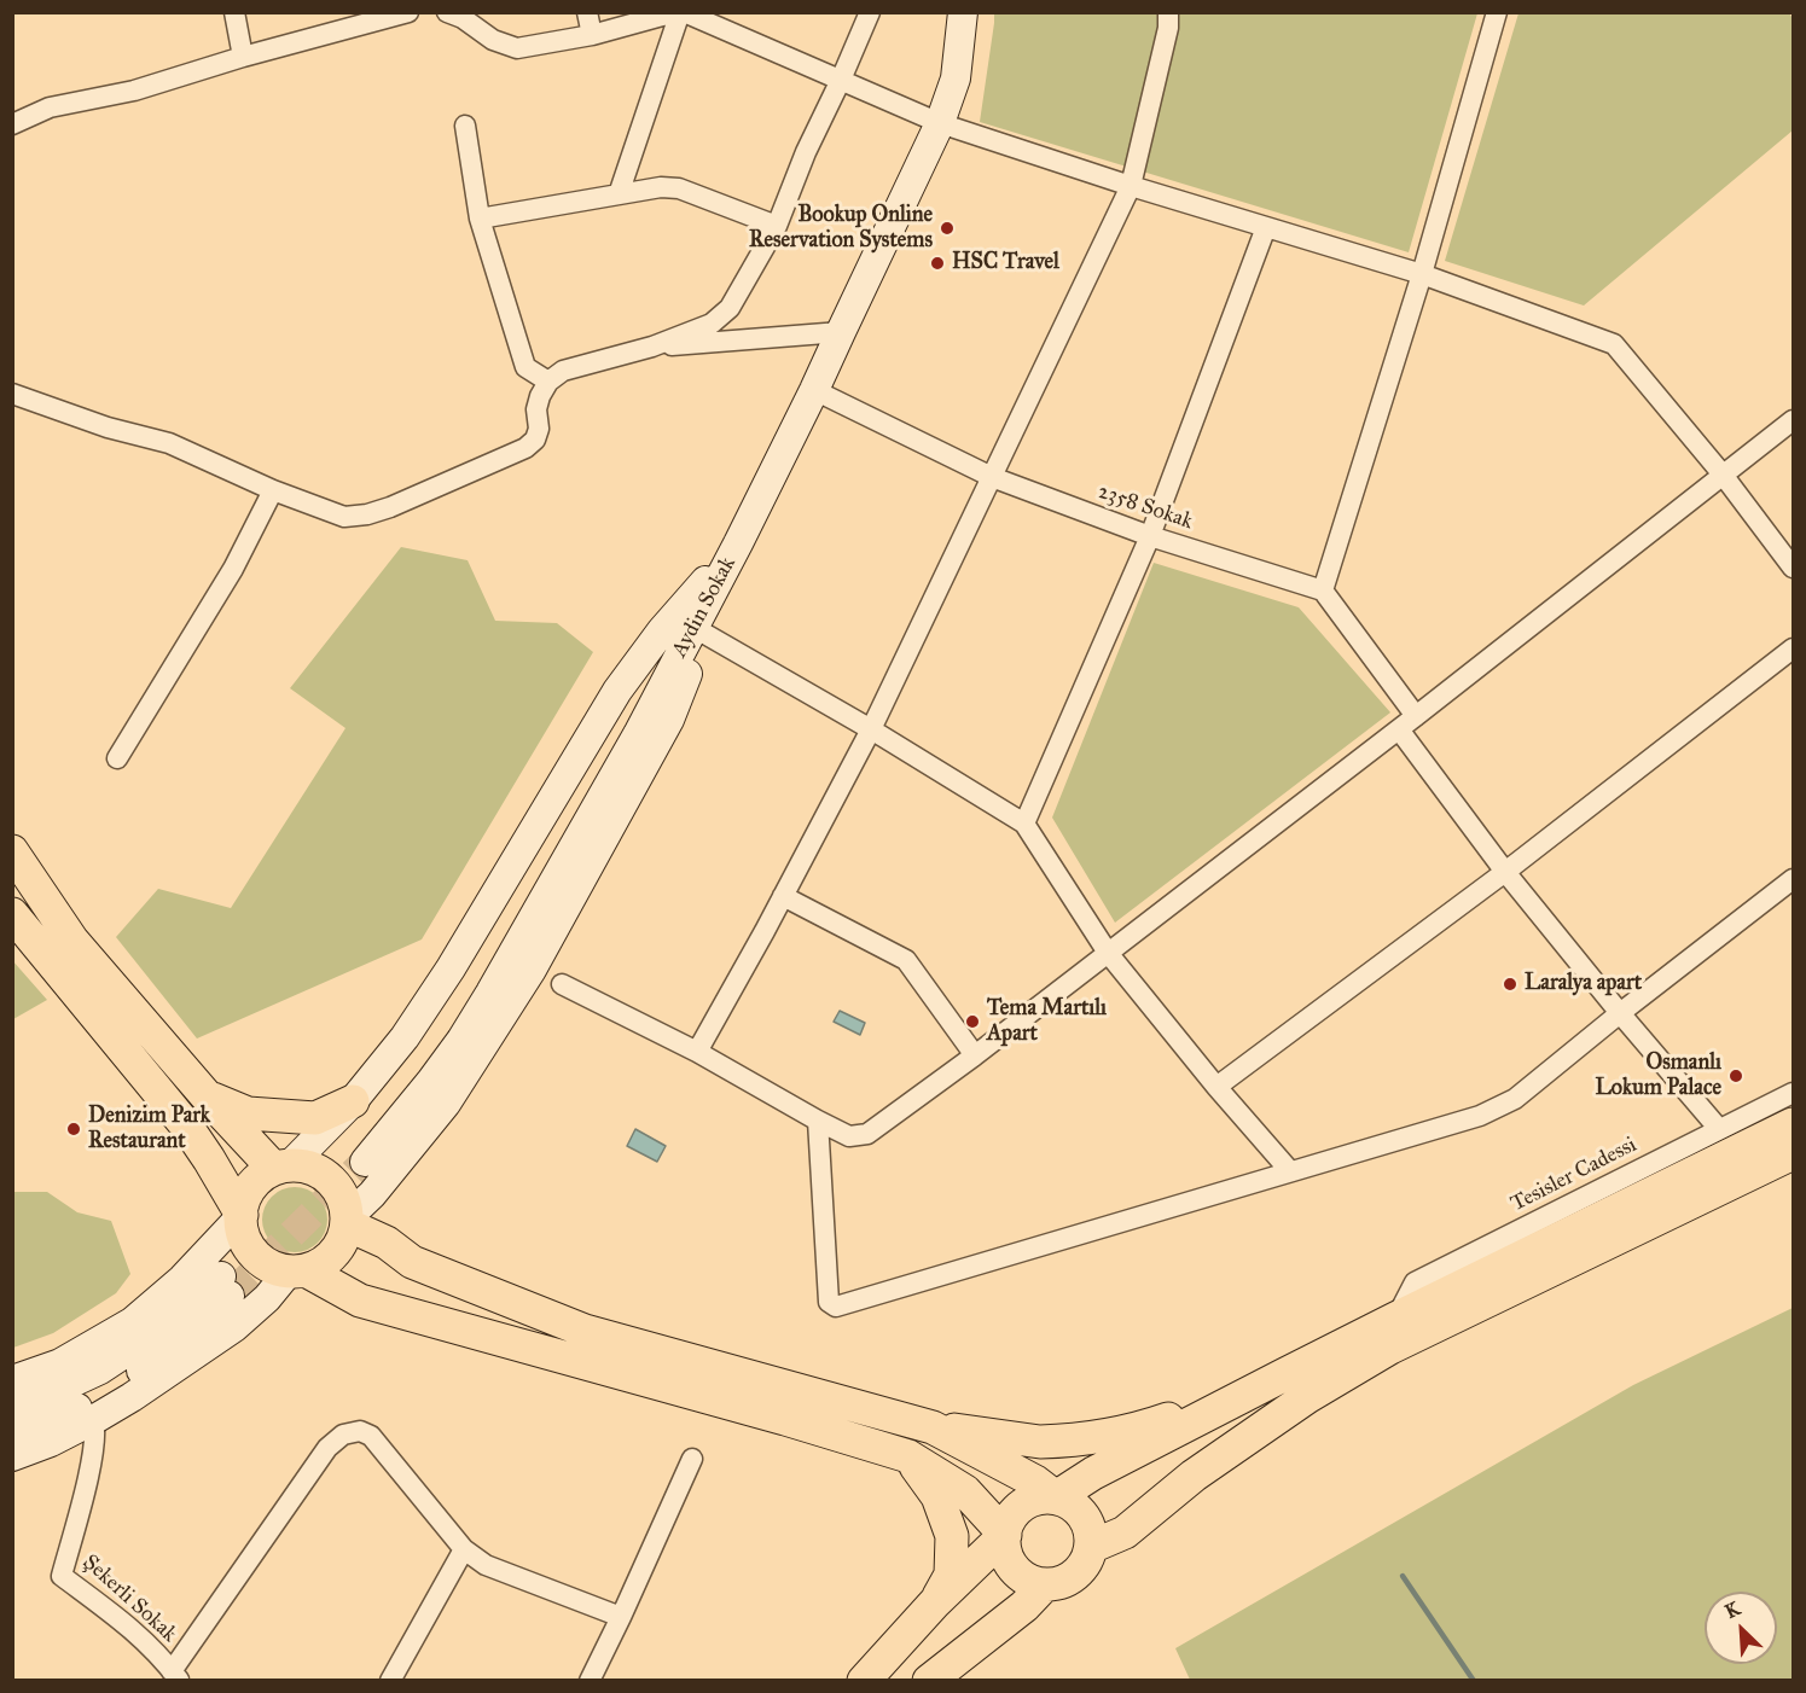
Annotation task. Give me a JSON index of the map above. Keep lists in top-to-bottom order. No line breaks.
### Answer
{"streets":{"main road":["Aydin Sokak"],"street":["2358 Sokak","Tesisler Cadessi","Şekerli Sokak"]},"crossings":[["2358 Sokak","Aydin Sokak"]],"places":["Bookup Online Reservation Systems","HSC Travel","Laralya apart","Tema Martılı Apart","Osmanlı Lokum Palace","Denizim Park Restaurant"],"north":"top left"}
